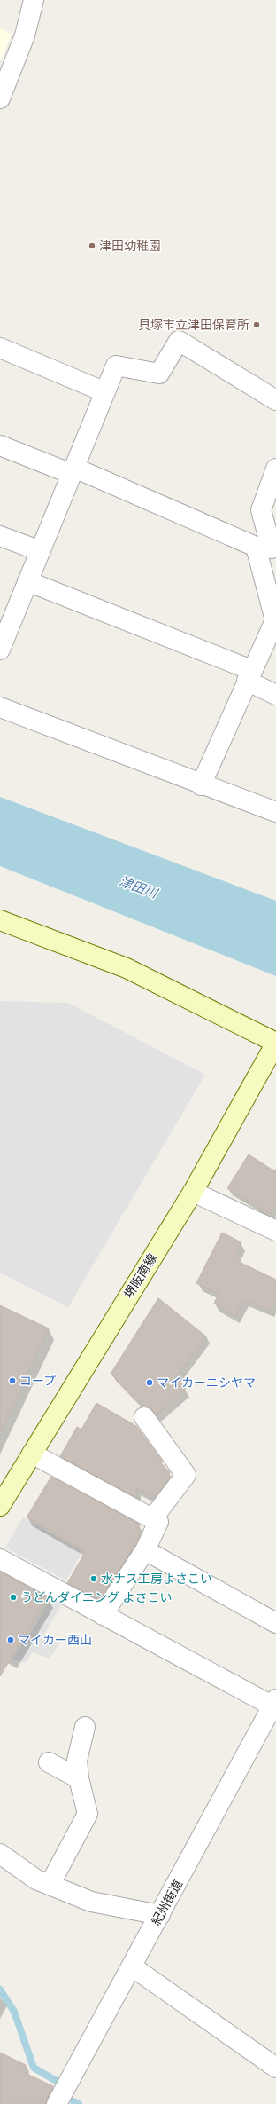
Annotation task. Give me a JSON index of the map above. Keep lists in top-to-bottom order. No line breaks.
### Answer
{"streets":{"main road":["堺阪南線"],"street":["紀州街道"]},"water":["津田川"],"places":["津田幼稚園","貝塚市立津田保育所","コープ","マイカーニシヤマ","水ナス工房よさこい","うどんダイニング よさこい","マイカー西山"]}
